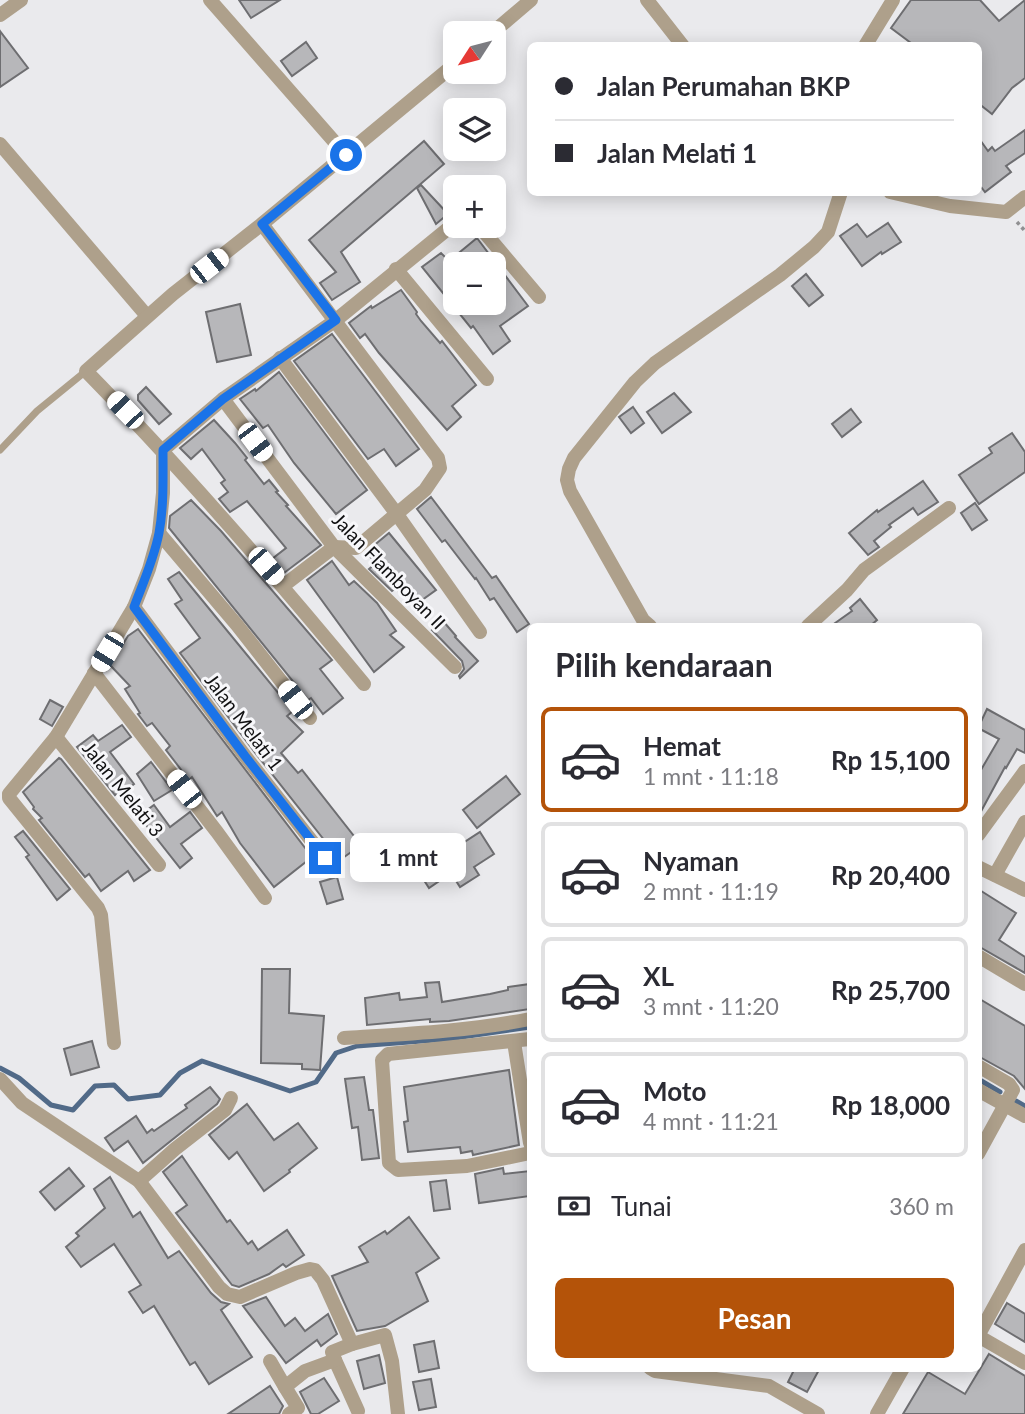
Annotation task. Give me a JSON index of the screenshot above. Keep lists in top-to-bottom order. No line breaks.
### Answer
{"streets":{"street":["Jalan Flamboyan II","Jalan Melati 1","Jalan Melati 3"]},"north":"bottom left","page":{"map_buttons":["+","−"],"banner":["Jalan Perumahan BKP","Jalan Melati 1"],"heading":"Pilih kendaraan","list":[{"name":"Hemat","note":"1 mnt · 11:18","value":"Rp 15,100"},{"name":"Nyaman","note":"2 mnt · 11:19","value":"Rp 20,400"},{"name":"XL","note":"3 mnt · 11:20","value":"Rp 25,700"},{"name":"Moto","note":"4 mnt · 11:21","value":"Rp 18,000"}],"bubble":"1 mnt","pay":["Tunai","360 m"],"buttons":"Pesan"}}
